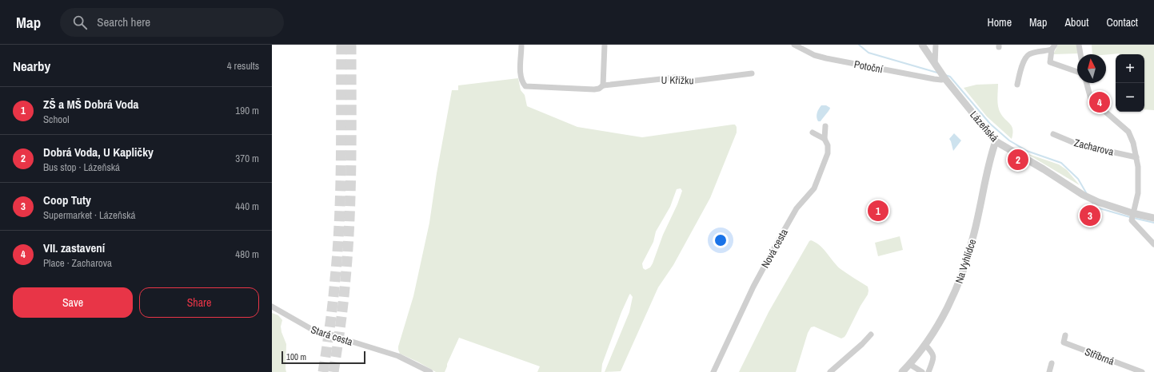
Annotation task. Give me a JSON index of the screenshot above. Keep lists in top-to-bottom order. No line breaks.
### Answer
{"streets":{"street":["Potoční","U Křížku","Lázeňská","Zacharova","Nová cesta","Na Vyhlídce","Stará cesta","Stříbrná"]},"crossings":[["Potoční","Lázeňská"],["Lázeňská","Na Vyhlídce"]],"scale_bar":"100 m","north":"top","page":{"header":"Map","search":"Search here","nav":["Home","Map","About","Contact"],"heading":["Nearby","4 results"],"map_buttons":["+","−"],"list":[{"mark":"1","name":"ZŠ a MŠ Dobrá Voda","note":"School","value":"190 m"},{"mark":"2","name":"Dobrá Voda, U Kapličky","note":"Bus stop · Lázeňská","value":"370 m"},{"mark":"3","name":"Coop Tuty","note":"Supermarket · Lázeňská","value":"440 m"},{"mark":"4","name":"VII. zastavení","note":"Place · Zacharova","value":"480 m"}],"pins":["4","2","1","3"],"buttons":["Save","Share"],"scale":"100 m"}}
